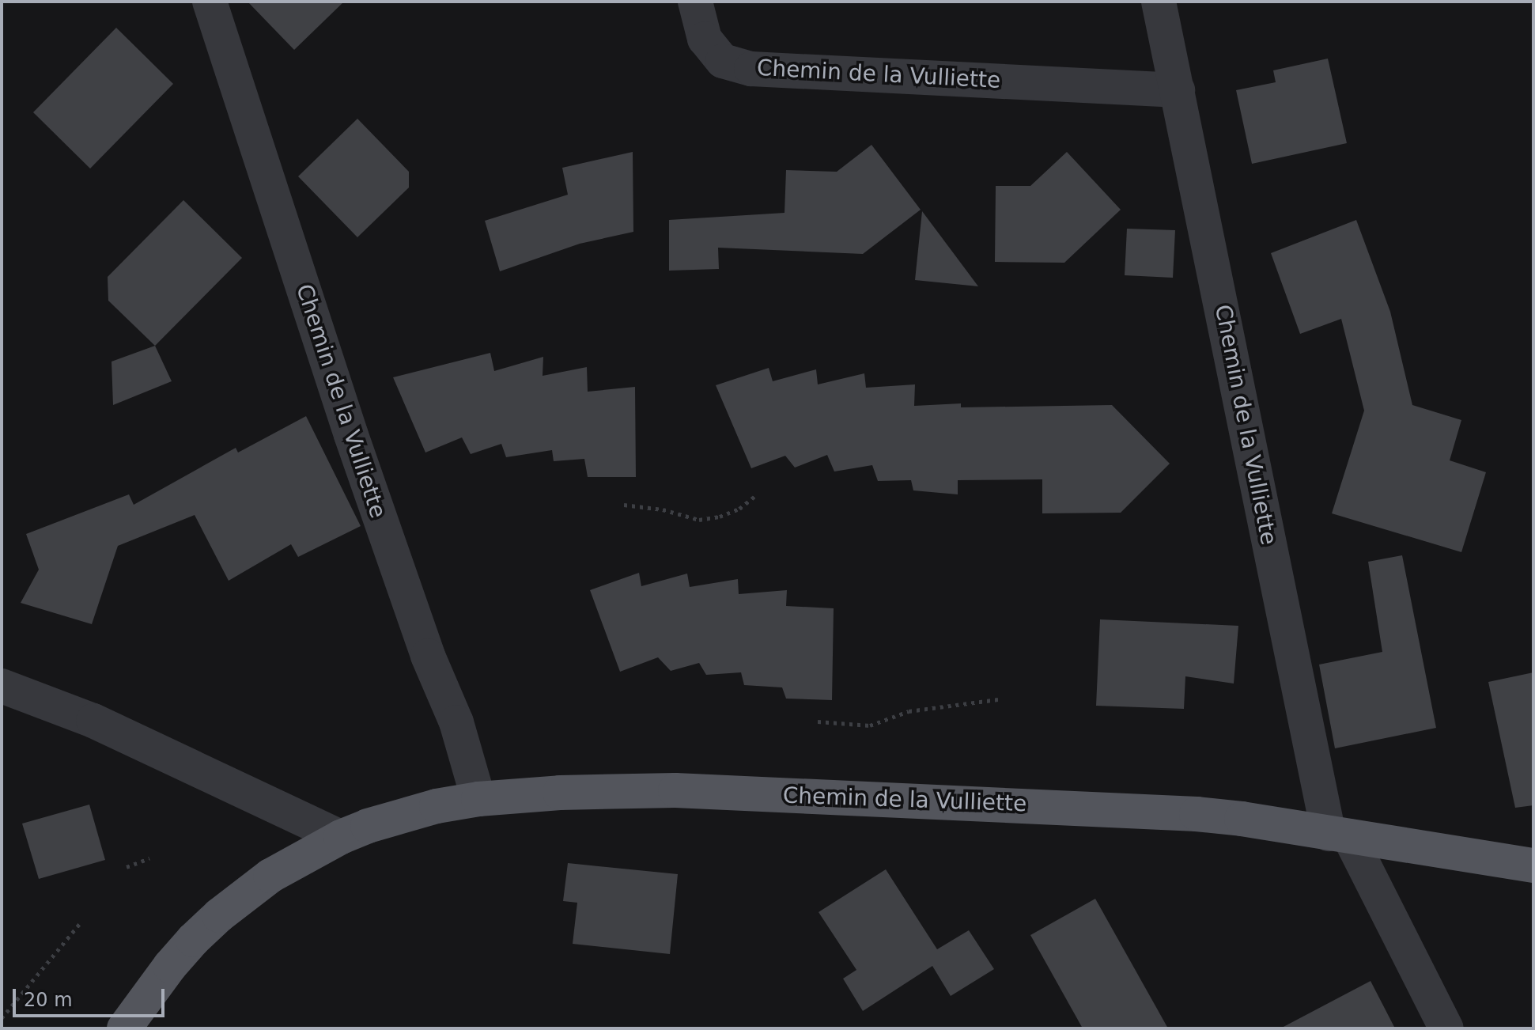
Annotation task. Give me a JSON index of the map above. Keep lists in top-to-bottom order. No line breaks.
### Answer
{"streets":{"main road":["Chemin de la Vulliette"]},"scale_bar":"20 m"}
